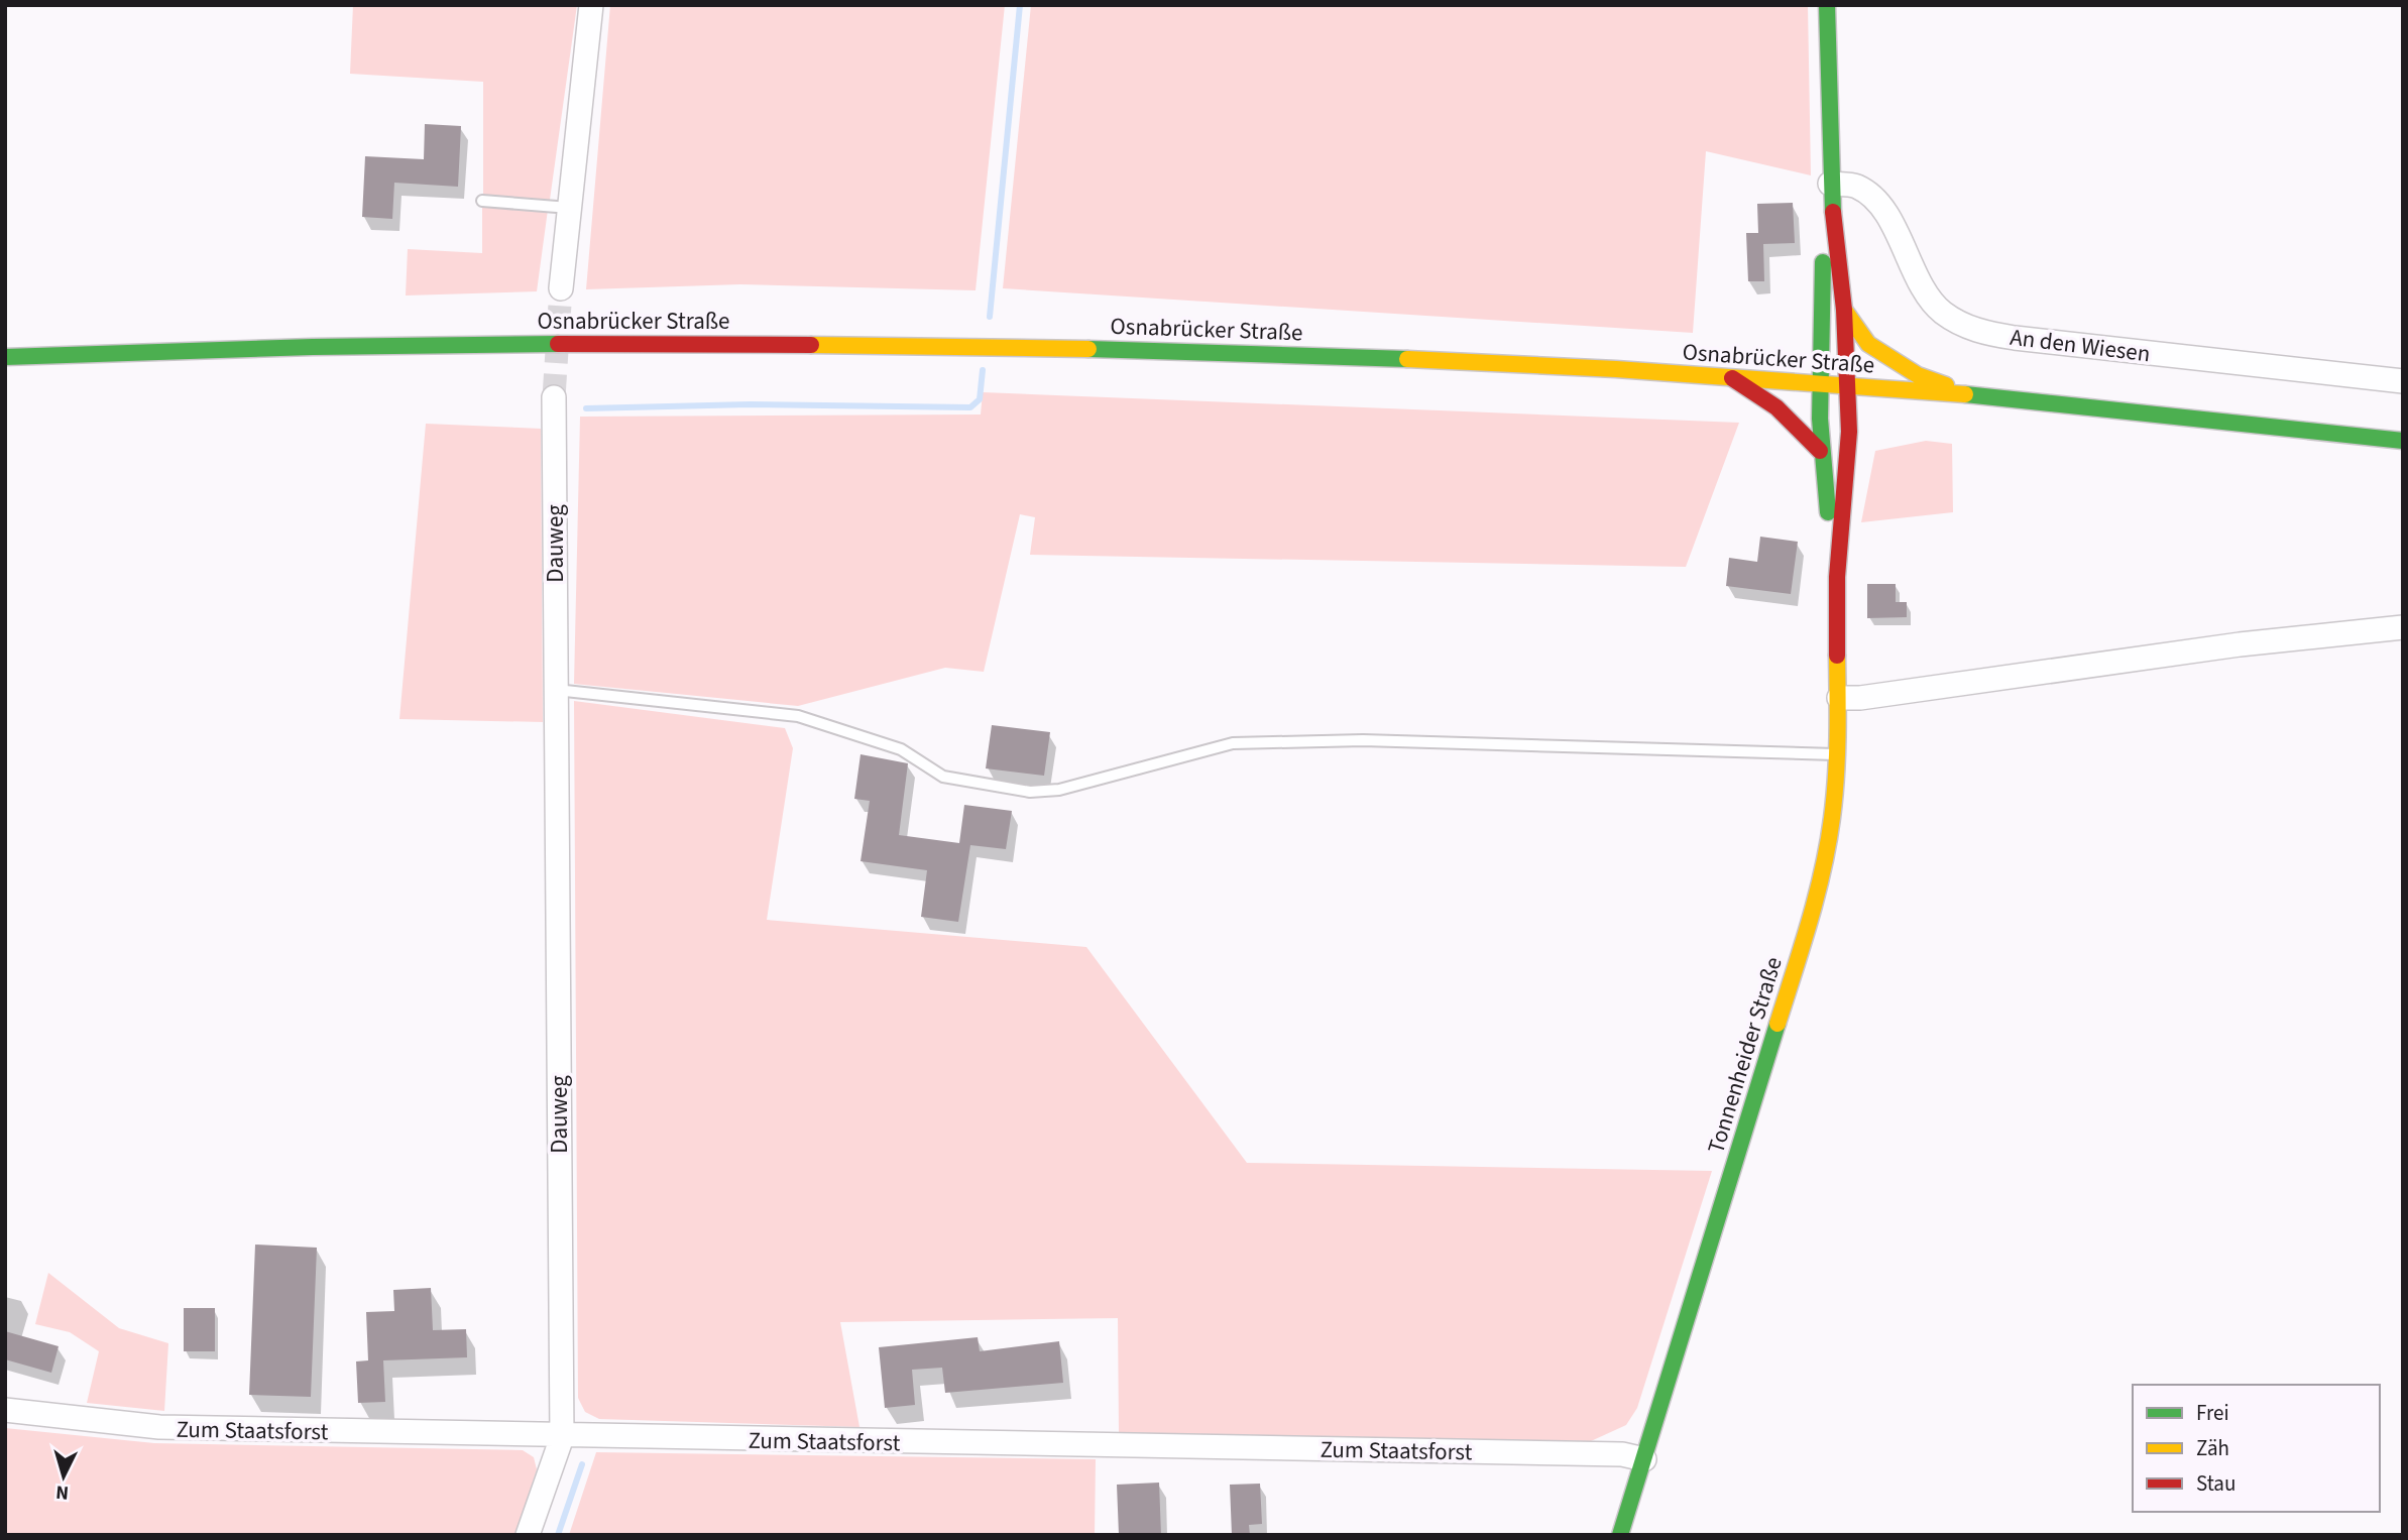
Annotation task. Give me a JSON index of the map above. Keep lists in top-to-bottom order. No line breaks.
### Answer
{"streets":{"main road":["Osnabrücker Straße","Tonnenheider Straße"],"street":["An den Wiesen","Dauweg","Zum Staatsforst"]},"crossings":[["Osnabrücker Straße","Tonnenheider Straße"],["An den Wiesen","Tonnenheider Straße"],["Dauweg","Zum Staatsforst"],["Tonnenheider Straße","Zum Staatsforst"]],"legend":["Frei","Zäh","Stau"],"north":"bottom"}
